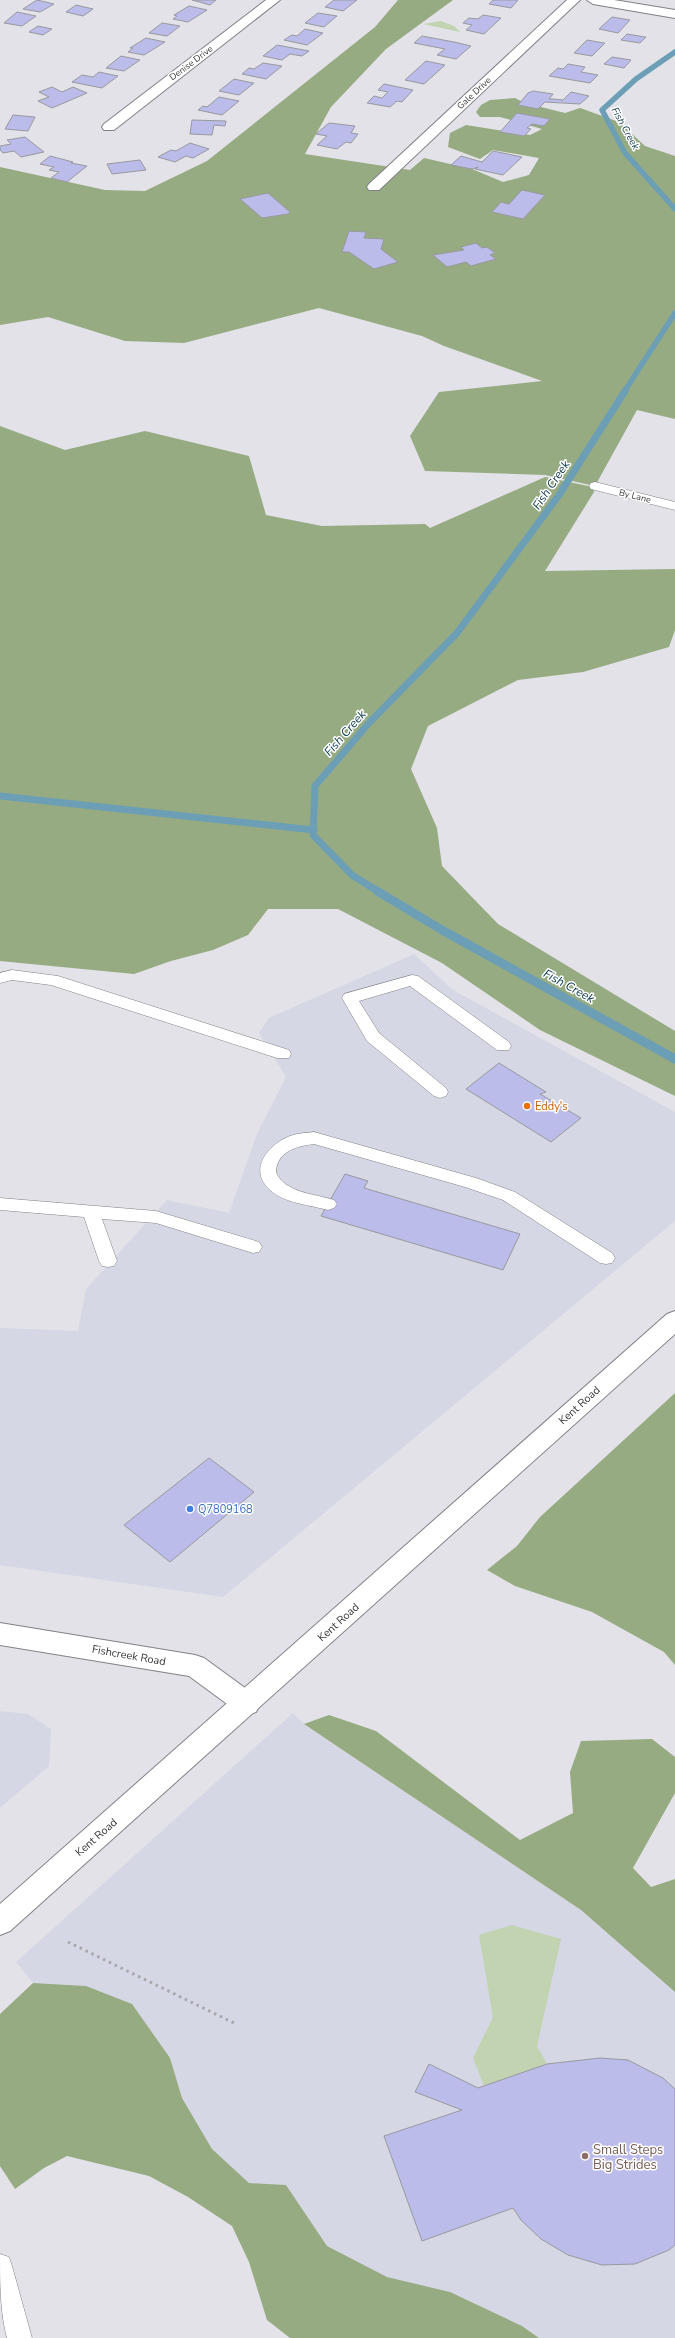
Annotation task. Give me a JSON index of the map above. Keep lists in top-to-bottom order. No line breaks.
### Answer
{"streets":{"street":["Denise Drive","Gale Drive","Kent Road","Fishcreek Road"],"lane":["By Lane"]},"crossings":[["Kent Road","Fishcreek Road"]],"water":["Fish Creek"],"places":["Eddy's","Q7809168","Small Steps Big Strides"]}
